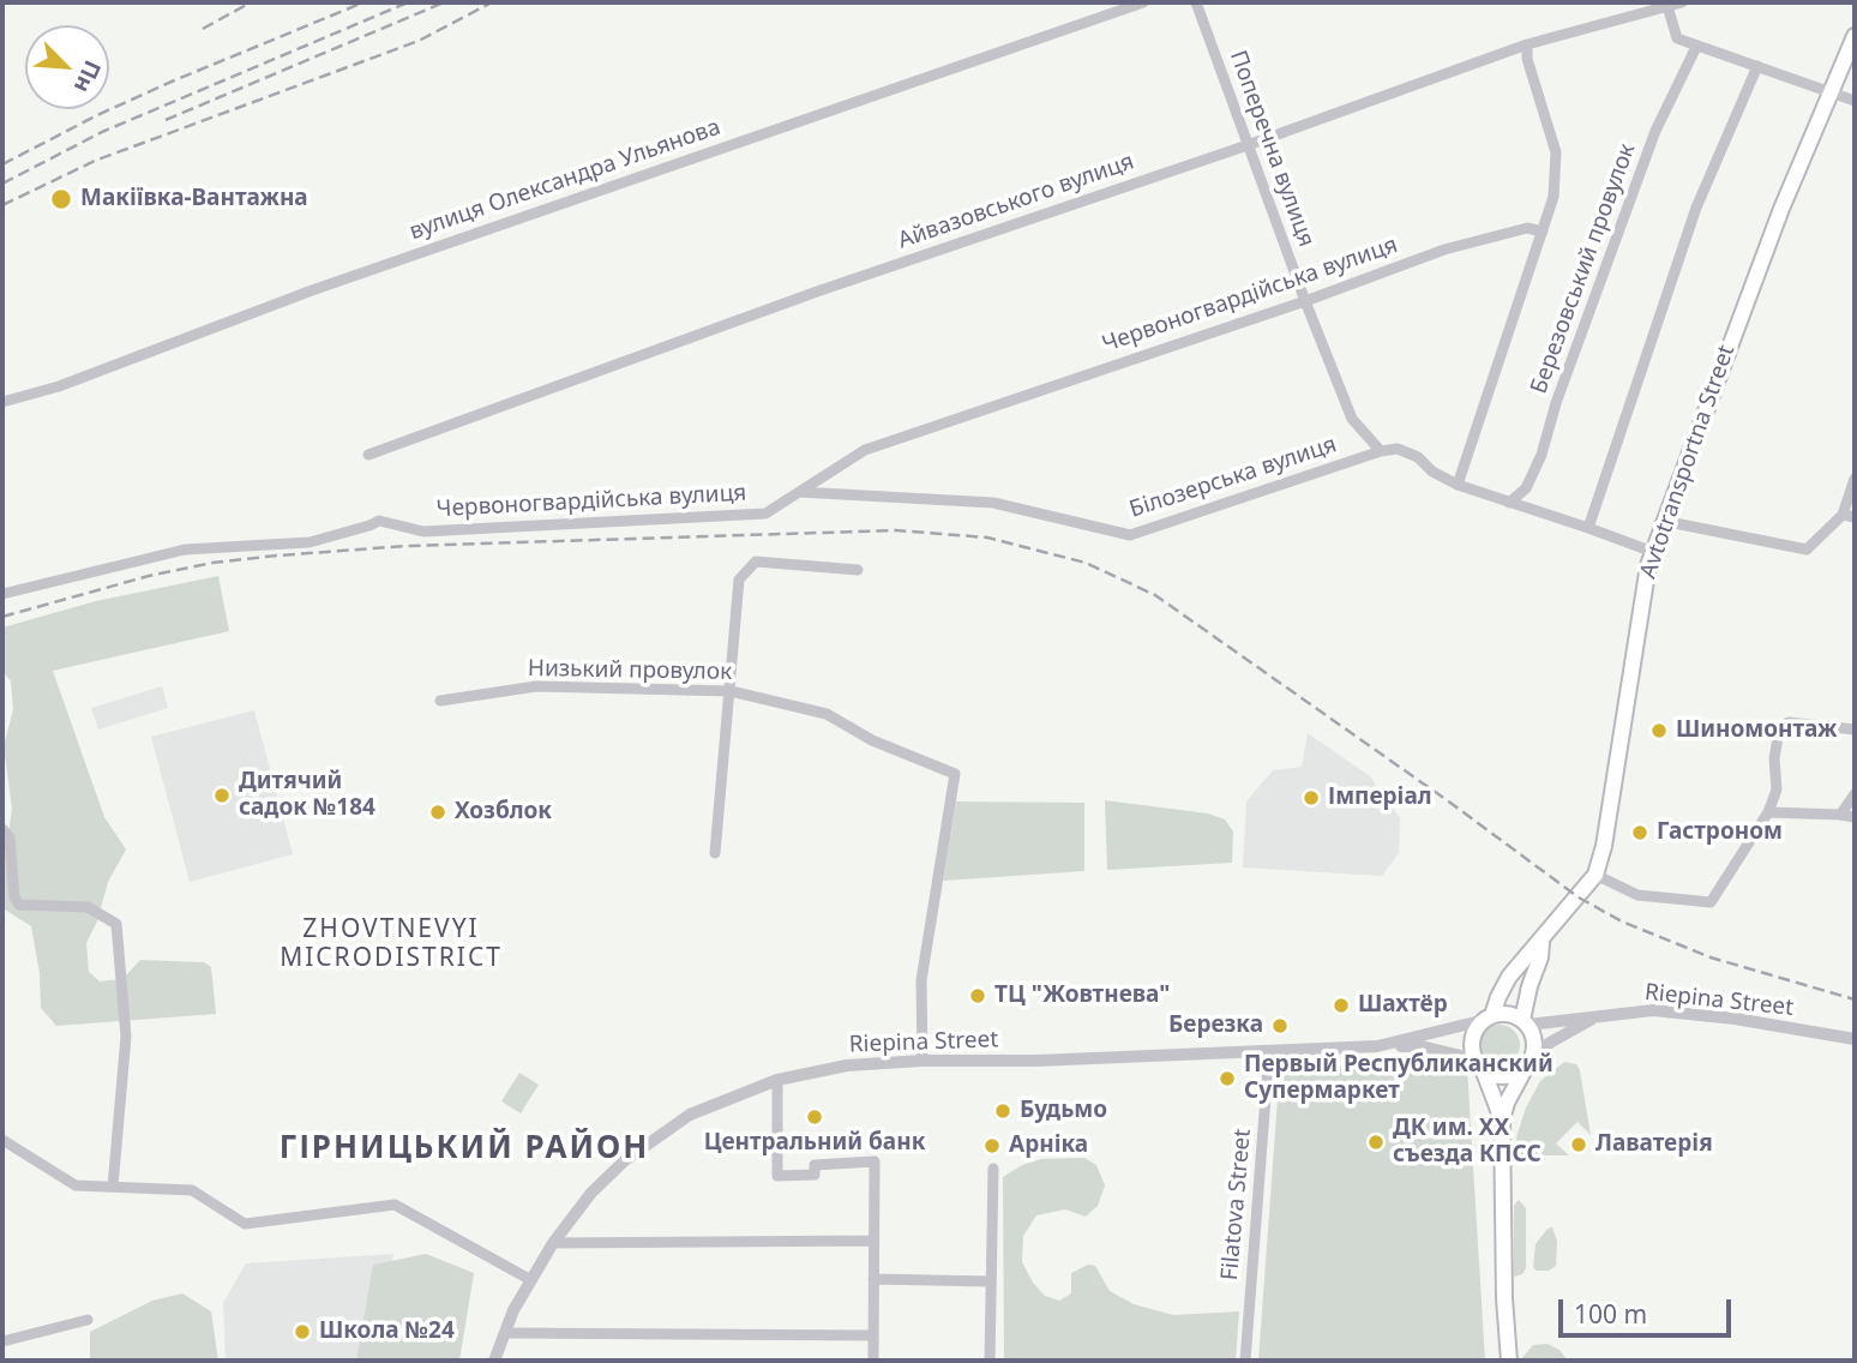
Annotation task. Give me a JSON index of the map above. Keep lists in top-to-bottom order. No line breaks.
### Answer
{"streets":{"main road":["Avtotransportna Street"],"street":["Поперечна вулиця","вулиця Олександра Ульянова","Айвазовського вулиця","Березовський провулок","Червоногвардійська вулиця","Білозерська вулиця","Низький провулок","Riepina Street","Filatova Street"]},"crossings":[["Поперечна вулиця","Айвазовського вулиця"],["Поперечна вулиця","Червоногвардійська вулиця"],["Поперечна вулиця","Білозерська вулиця"],["Червоногвардійська вулиця","Білозерська вулиця"],["Avtotransportna Street","Riepina Street"],["Низький провулок","Riepina Street"],["Riepina Street","Filatova Street"]],"districts":["ZHOVTNEVYI MICRODISTRICT","ГІРНИЦЬКИЙ РАЙОН"],"places":["Макіївка-Вантажна","Шиномонтаж","Дитячий садок №184","Імперіал","Хозблок","Гастроном","ТЦ \"Жовтнева\"","Шахтёр","Березка","Первый Республиканский Супермаркет","Будьмо","Центральний банк","ДК им. XX съезда КПСС","Лаватерія","Арніка","Школа №24"],"scale_bar":"100 m","north":"bottom right"}
